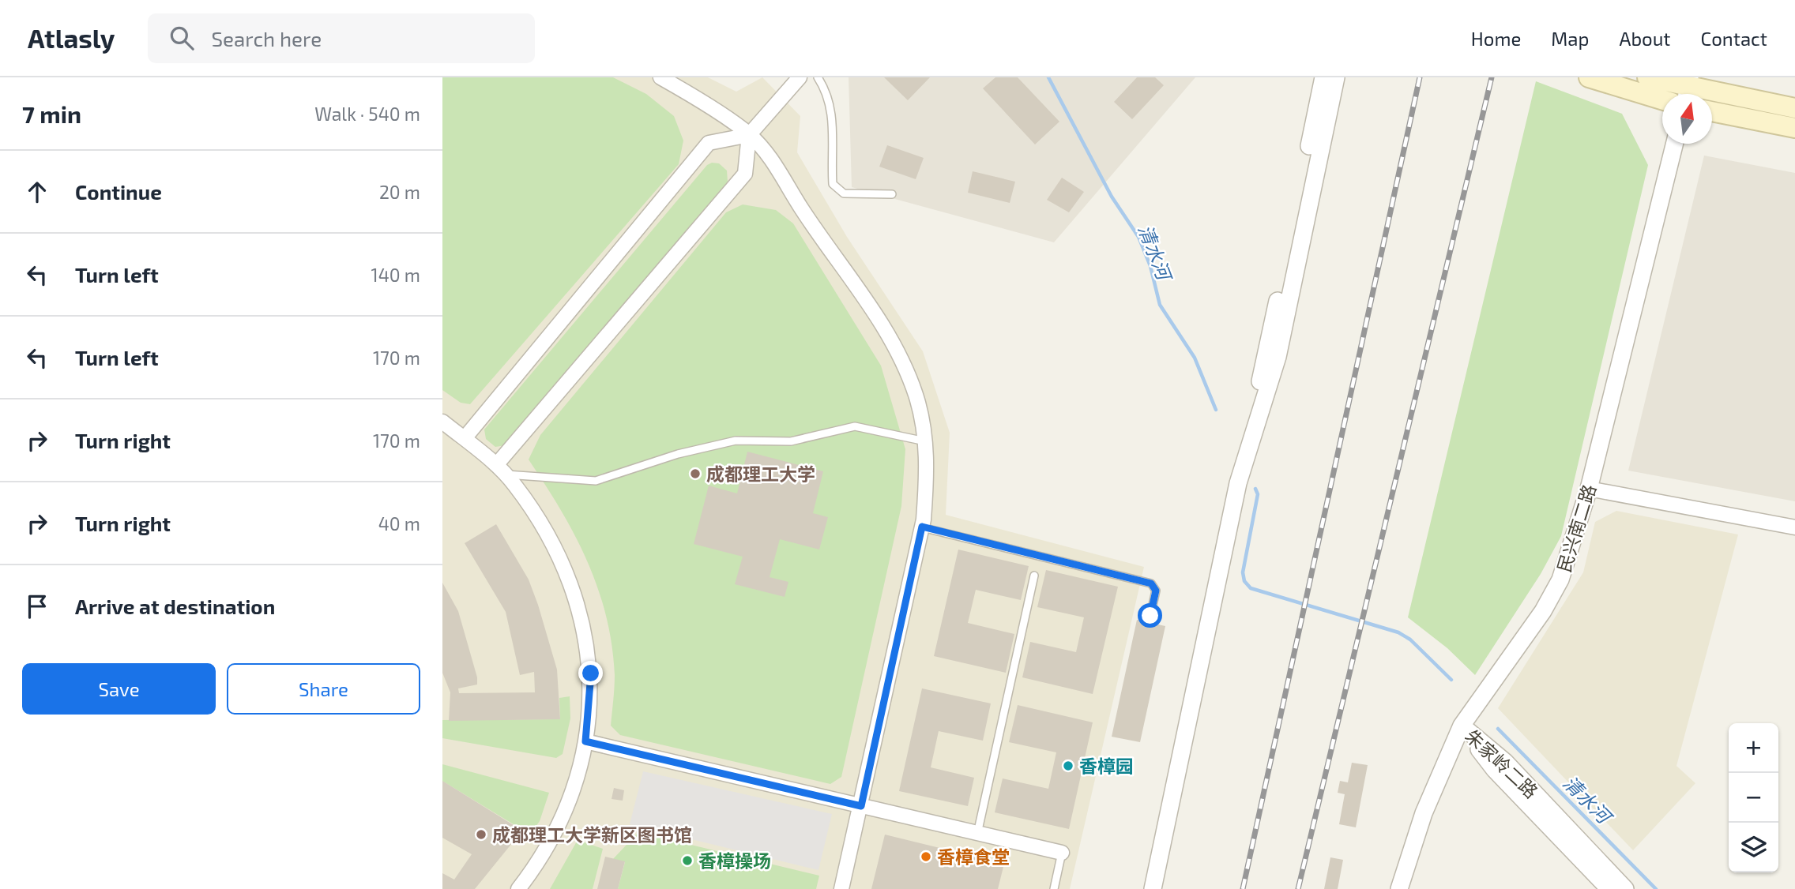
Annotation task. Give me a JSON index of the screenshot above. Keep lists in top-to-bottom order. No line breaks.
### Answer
{"streets":{"street":["民兴南二路","朱家岭二路"]},"crossings":[["民兴南二路","朱家岭二路"]],"water":["清水河"],"places":["成都理工大学","香樟园","成都理工大学新区图书馆","香樟食堂","香樟操场"],"north":"top","page":{"header":"Atlasly","search":"Search here","nav":["Home","Map","About","Contact"],"heading":["7 min","Walk · 540 m"],"list":[["Continue","20 m"],["Turn left","140 m"],["Turn left","170 m"],["Turn right","170 m"],["Turn right","40 m"],"Arrive at destination"],"buttons":["Save","Share"],"map_buttons":["+","−"]}}
